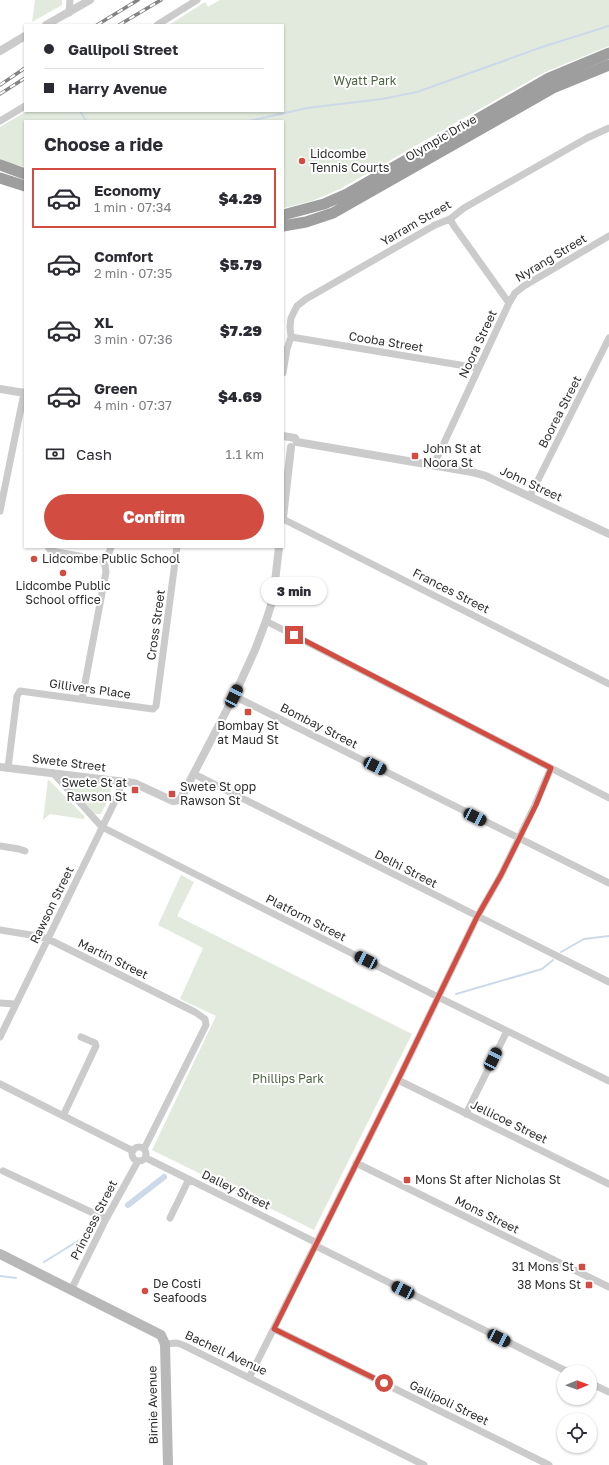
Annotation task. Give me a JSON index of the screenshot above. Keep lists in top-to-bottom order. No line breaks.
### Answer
{"streets":{"highway":["Olympic Drive"],"main road":["Birnie Avenue"],"street":["Yarram Street","Nyrang Street","Cooba Street","Noora Street","Boorea Street","John Street","Frances Street","Cross Street","Gillivers Place","Bombay Street","Swete Street","Delhi Street","Rawson Street","Platform Street","Martin Street","Jellicoe Street","Dalley Street","Mons Street","Princess Street","Bachell Avenue","Gallipoli Street"]},"crossings":[["Yarram Street","Cooba Street"],["Yarram Street","Noora Street"],["Nyrang Street","Noora Street"],["Cooba Street","Noora Street"],["Noora Street","John Street"],["Boorea Street","John Street"],["Cross Street","Gillivers Place"],["Gillivers Place","Swete Street"],["Swete Street","Delhi Street"],["Swete Street","Rawson Street"],["Swete Street","Platform Street"],["Rawson Street","Platform Street"],["Rawson Street","Martin Street"],["Martin Street","Dalley Street"],["Martin Street","Princess Street"],["Dalley Street","Princess Street"],["Bachell Avenue","Birnie Avenue"]],"parks":["Wyatt Park","Phillips Park"],"places":{"other":["Lidcombe Tennis Courts","Lidcombe Public School","Lidcombe Public School office","De Costi Seafoods"],"transit":["John St at Noora St","Bombay St at Maud St","Swete St at Rawson St","Swete St opp Rawson St","Mons St after Nicholas St","31 Mons St","38 Mons St"]},"north":"right","page":{"banner":["Gallipoli Street","Harry Avenue"],"heading":"Choose a ride","list":[{"name":"Economy","note":"1 min · 07:34","value":"$4.29"},{"name":"Comfort","note":"2 min · 07:35","value":"$5.79"},{"name":"XL","note":"3 min · 07:36","value":"$7.29"},{"name":"Green","note":"4 min · 07:37","value":"$4.69"}],"pay":["Cash","1.1 km"],"buttons":"Confirm","bubble":"3 min"}}
